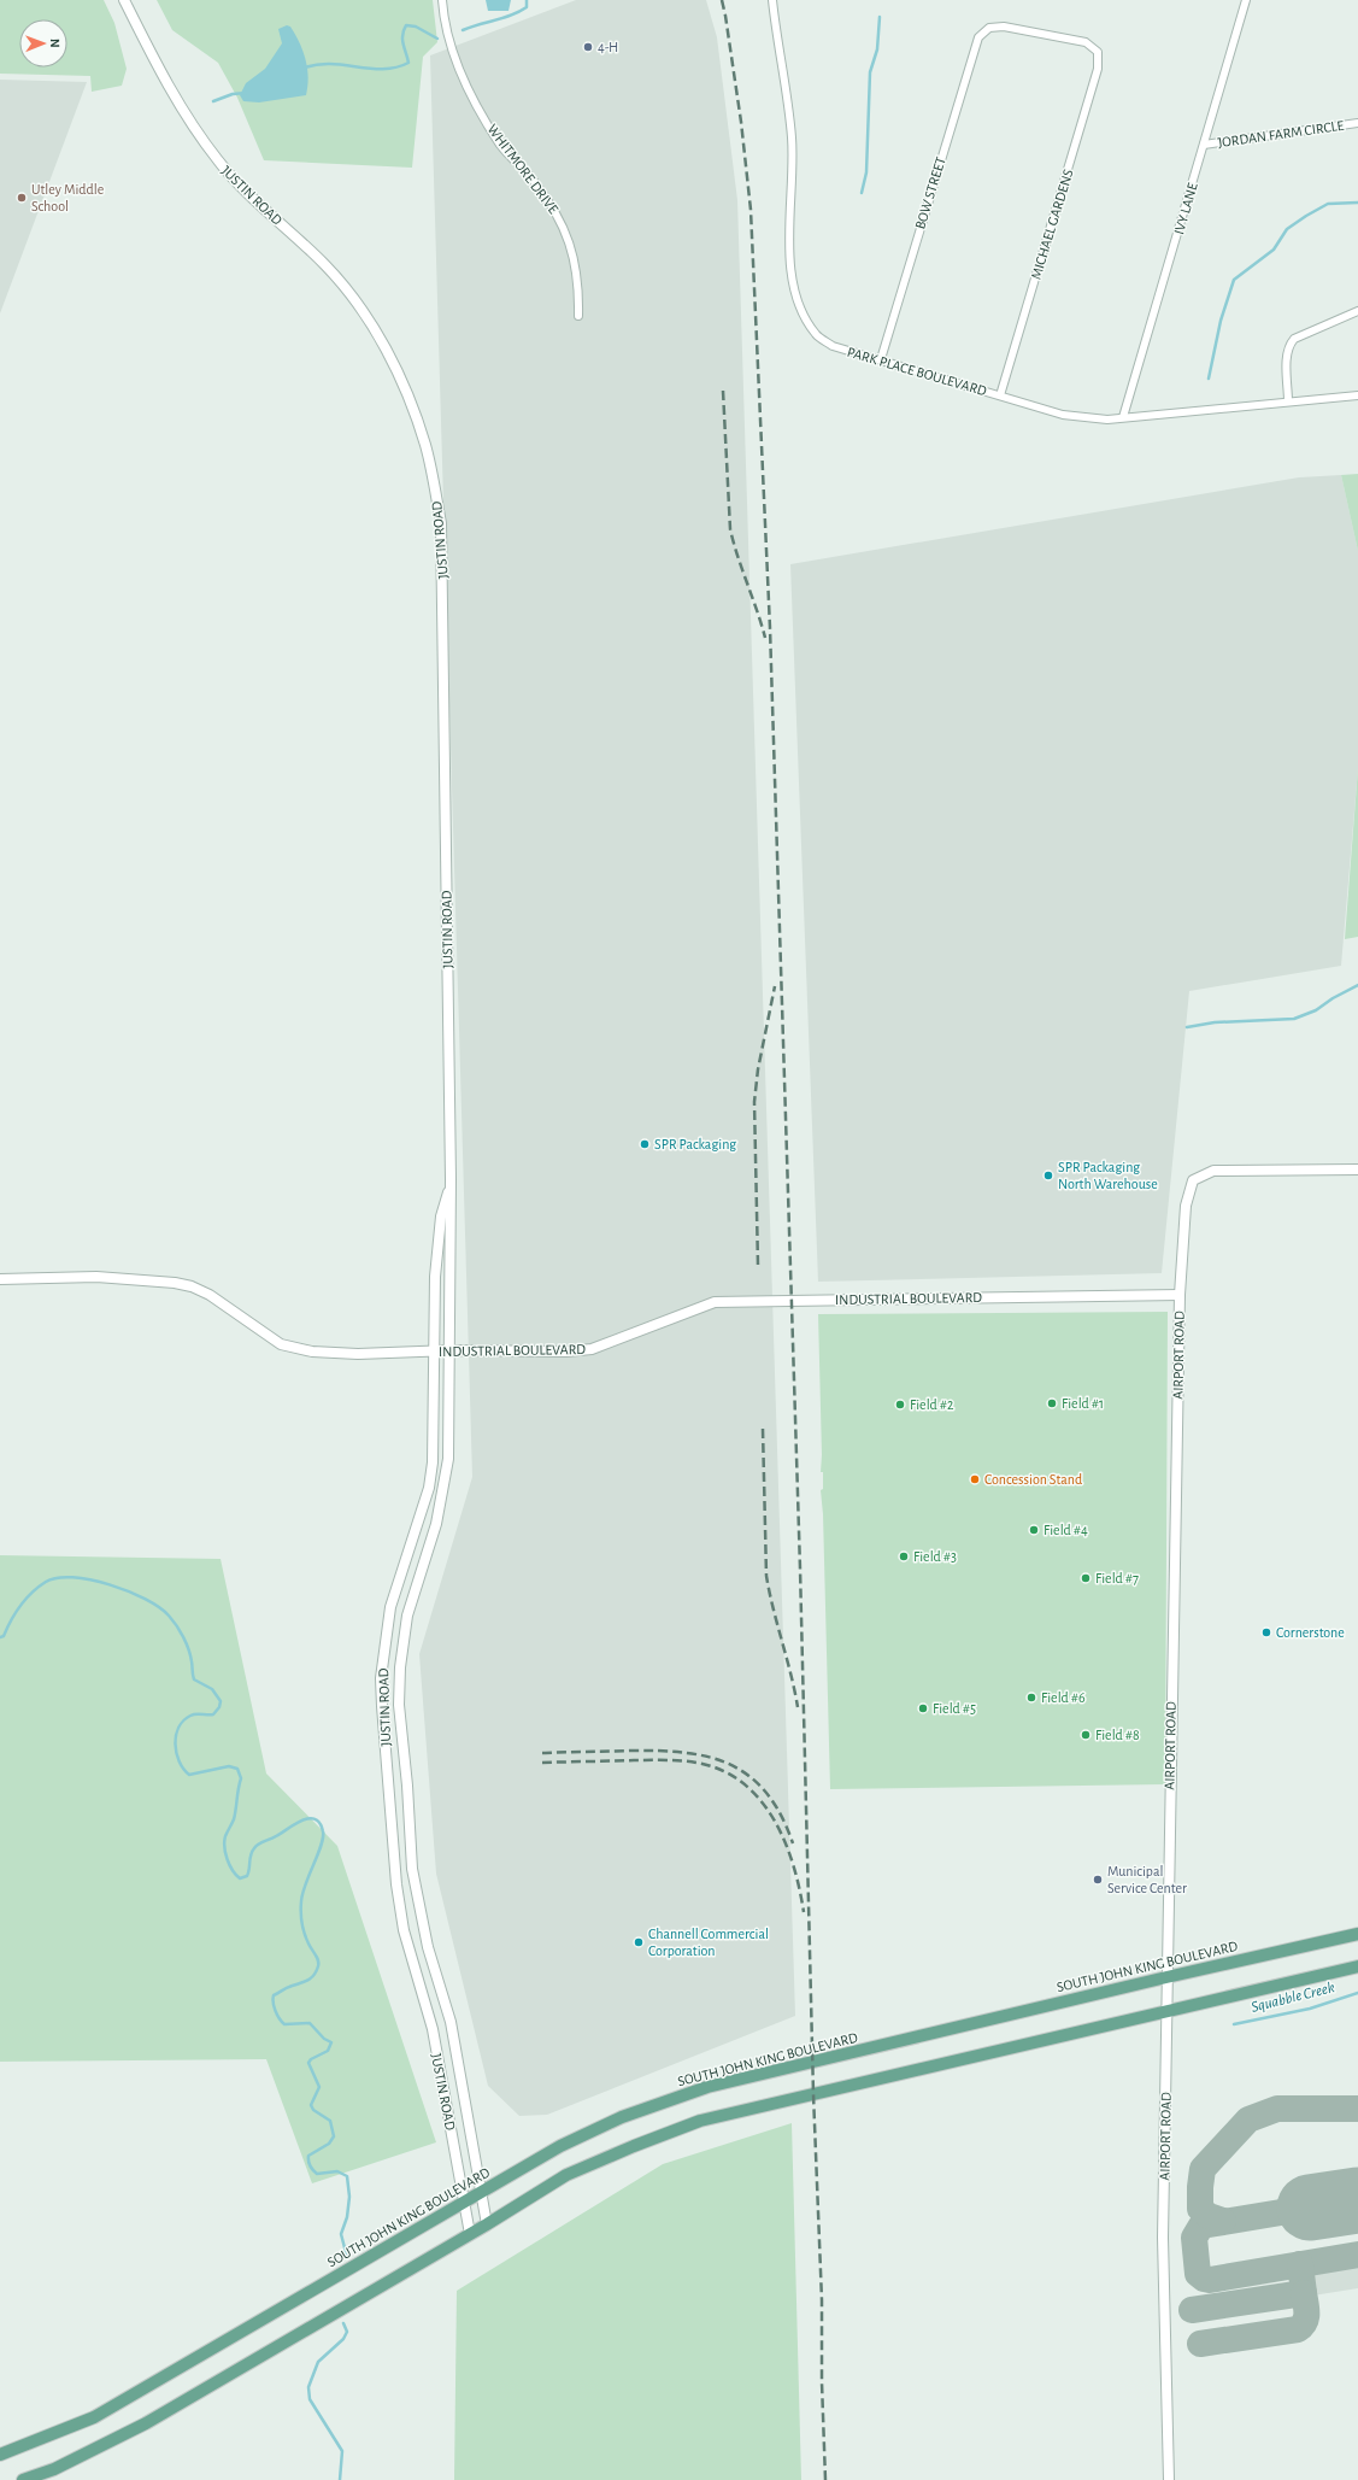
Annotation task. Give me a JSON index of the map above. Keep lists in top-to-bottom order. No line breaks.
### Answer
{"streets":{"main road":["SOUTH JOHN KING BOULEVARD"],"street":["JORDAN FARM CIRCLE","WHITMORE DRIVE","BOW STREET","JUSTIN ROAD","IVY LANE","MICHAEL GARDENS","PARK PLACE BOULEVARD","INDUSTRIAL BOULEVARD","AIRPORT ROAD"]},"crossings":[["JORDAN FARM CIRCLE","IVY LANE"],["BOW STREET","MICHAEL GARDENS"],["BOW STREET","PARK PLACE BOULEVARD"],["JUSTIN ROAD","INDUSTRIAL BOULEVARD"],["JUSTIN ROAD","SOUTH JOHN KING BOULEVARD"],["IVY LANE","PARK PLACE BOULEVARD"],["MICHAEL GARDENS","PARK PLACE BOULEVARD"],["INDUSTRIAL BOULEVARD","AIRPORT ROAD"],["AIRPORT ROAD","SOUTH JOHN KING BOULEVARD"]],"water":["Squabble Creek"],"places":["4-H","Utley Middle School","SPR Packaging","SPR Packaging North Warehouse","Field #1","Field #2","Concession Stand","Field #4","Field #3","Field #7","Cornerstone","Field #6","Field #5","Field #8","Municipal Service Center","Channell Commercial Corporation"],"north":"right"}
